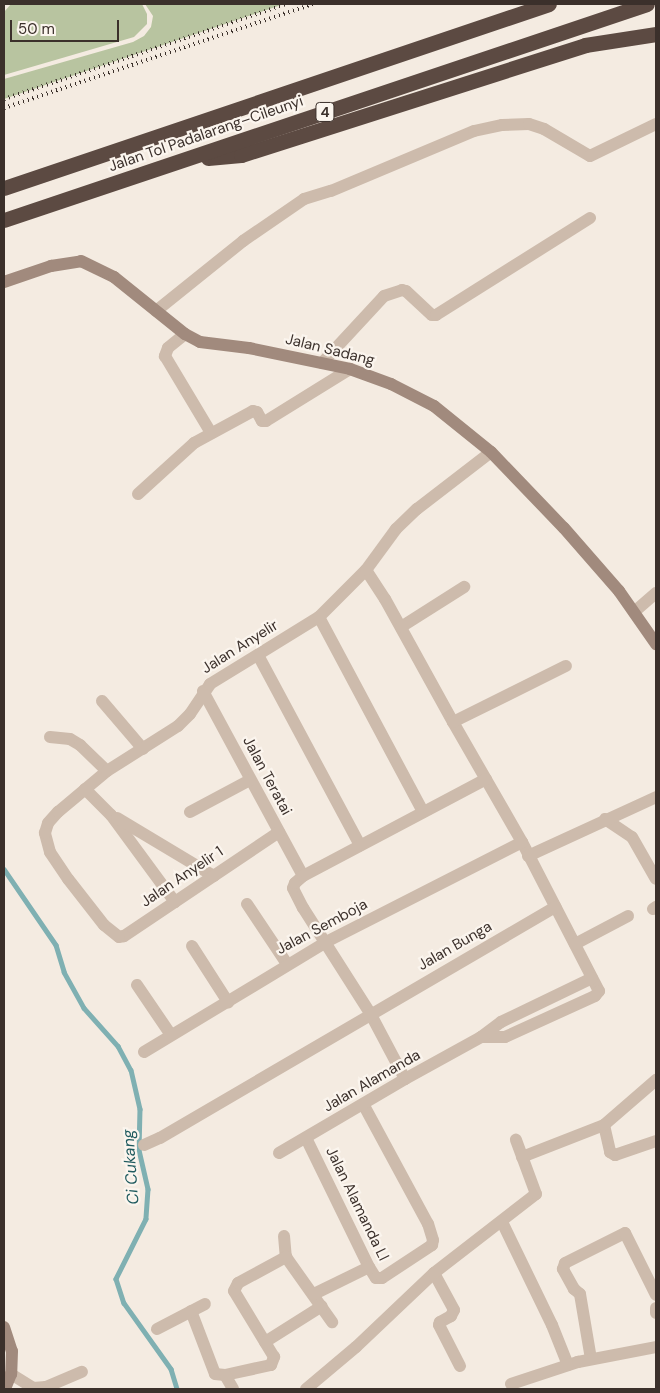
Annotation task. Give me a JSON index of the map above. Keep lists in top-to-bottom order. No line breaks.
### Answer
{"streets":{"highway":["4","Jalan Tol Padalarang–Cileunyi"],"street":["Jalan Sadang","Jalan Anyelir","Jalan Teratai","Jalan Anyelir 1","Jalan Semboja","Jalan Bunga","Jalan Alamanda","Jalan Alamanda Ll"]},"crossings":[["Jalan Sadang","Jalan Anyelir"],["Jalan Anyelir","Jalan Teratai"],["Jalan Anyelir","Jalan Anyelir 1"],["Jalan Teratai","Jalan Anyelir 1"],["Jalan Alamanda","Jalan Alamanda Ll"]],"water":["Ci Cukang"],"scale_bar":"50 m"}
